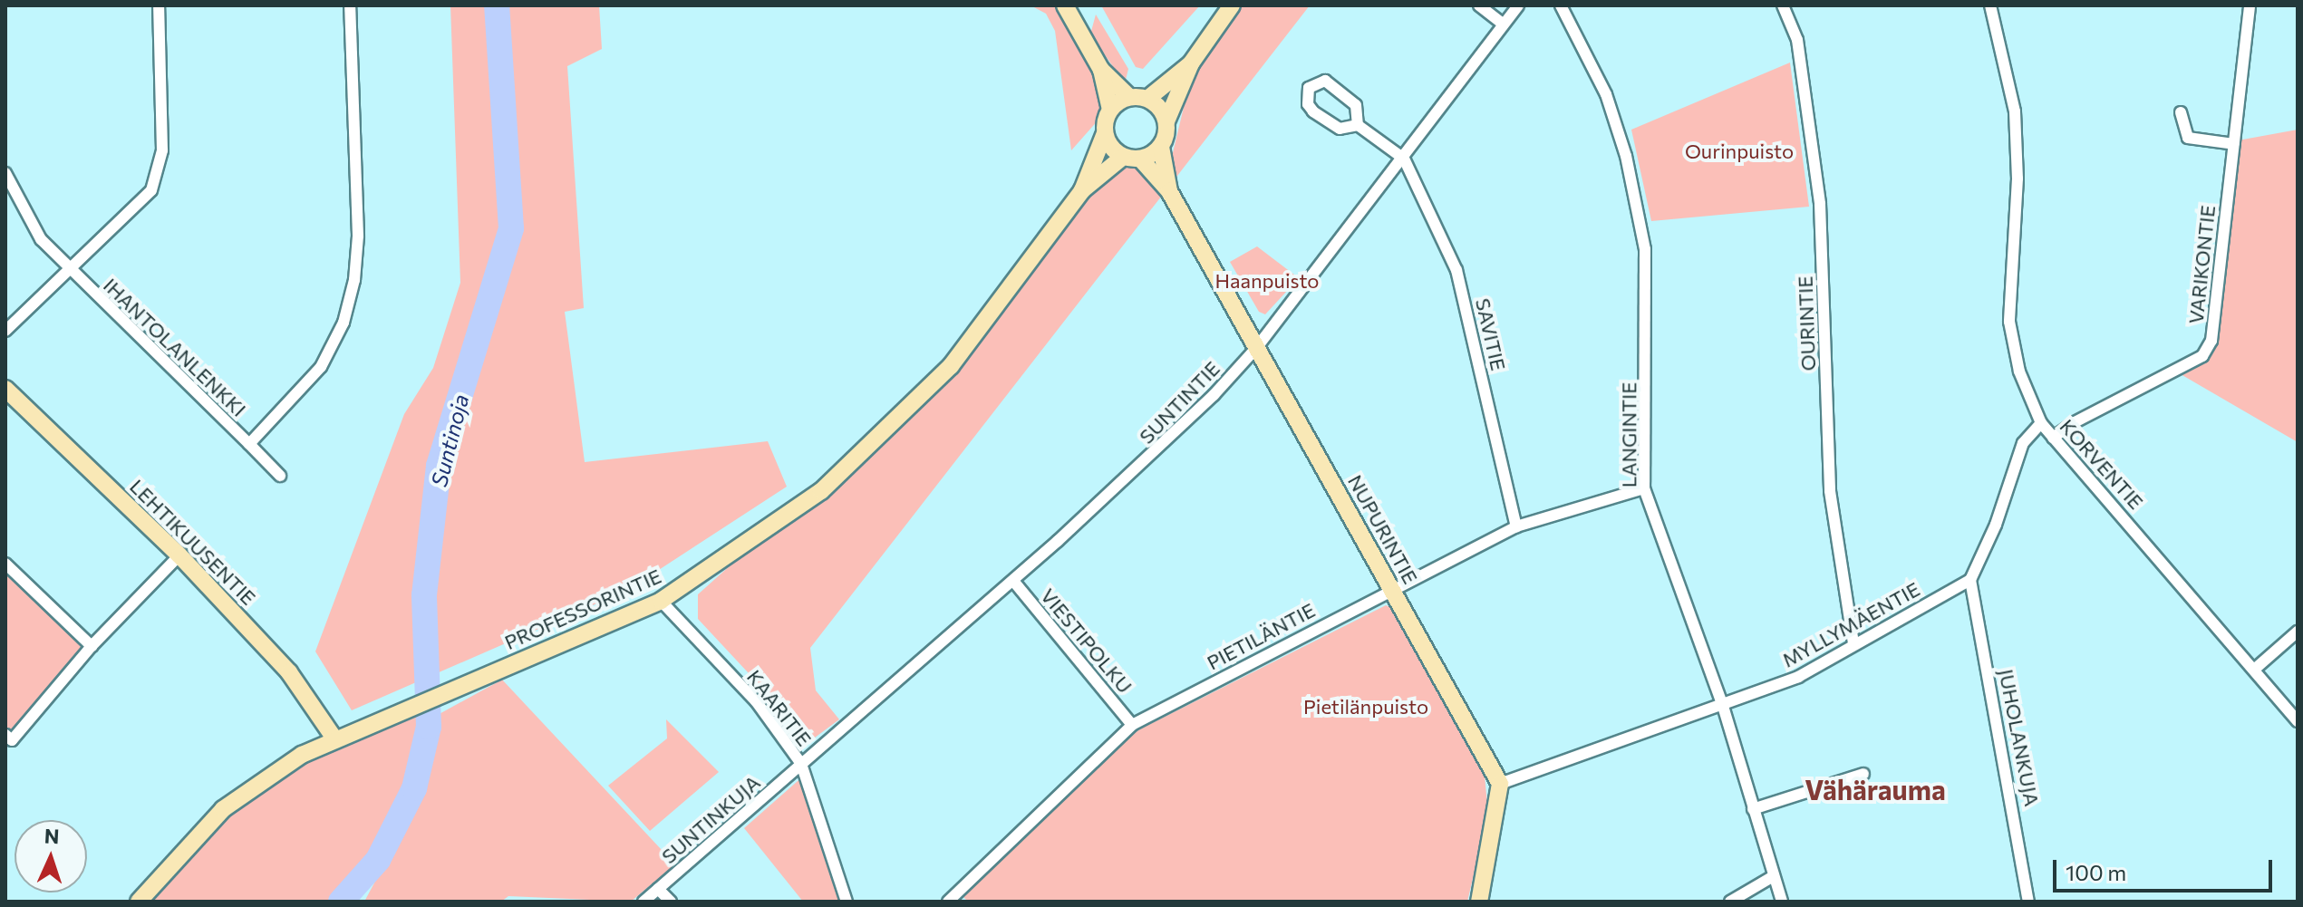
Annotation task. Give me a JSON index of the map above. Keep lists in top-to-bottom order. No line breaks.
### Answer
{"streets":{"main road":["NUPURINTIE","LEHTIKUUSENTIE","PROFESSORINTIE"],"street":["VARIKONTIE","OURINTIE","SAVITIE","IHANTOLANLENKKI","SUNTINTIE","LANGINTIE","KORVENTIE","MYLLYMÄENTIE","PIETILÄNTIE","VIESTIPOLKU","KAARITIE","JUHOLANKUJA","SUNTINKUJA"]},"crossings":[["VARIKONTIE","KORVENTIE"],["OURINTIE","MYLLYMÄENTIE"],["SAVITIE","SUNTINTIE"],["SAVITIE","PIETILÄNTIE"],["SUNTINTIE","NUPURINTIE"],["SUNTINTIE","VIESTIPOLKU"],["SUNTINTIE","KAARITIE"],["SUNTINTIE","SUNTINKUJA"],["LANGINTIE","MYLLYMÄENTIE"],["LANGINTIE","PIETILÄNTIE"],["NUPURINTIE","PROFESSORINTIE"],["NUPURINTIE","MYLLYMÄENTIE"],["NUPURINTIE","PIETILÄNTIE"],["LEHTIKUUSENTIE","PROFESSORINTIE"],["PROFESSORINTIE","KAARITIE"],["MYLLYMÄENTIE","JUHOLANKUJA"],["PIETILÄNTIE","VIESTIPOLKU"],["KAARITIE","SUNTINKUJA"]],"districts":["Vähärauma"],"water":["Suntinoja"],"parks":["Ourinpuisto","Haanpuisto","Pietilänpuisto"],"scale_bar":"100 m","north":"top"}
